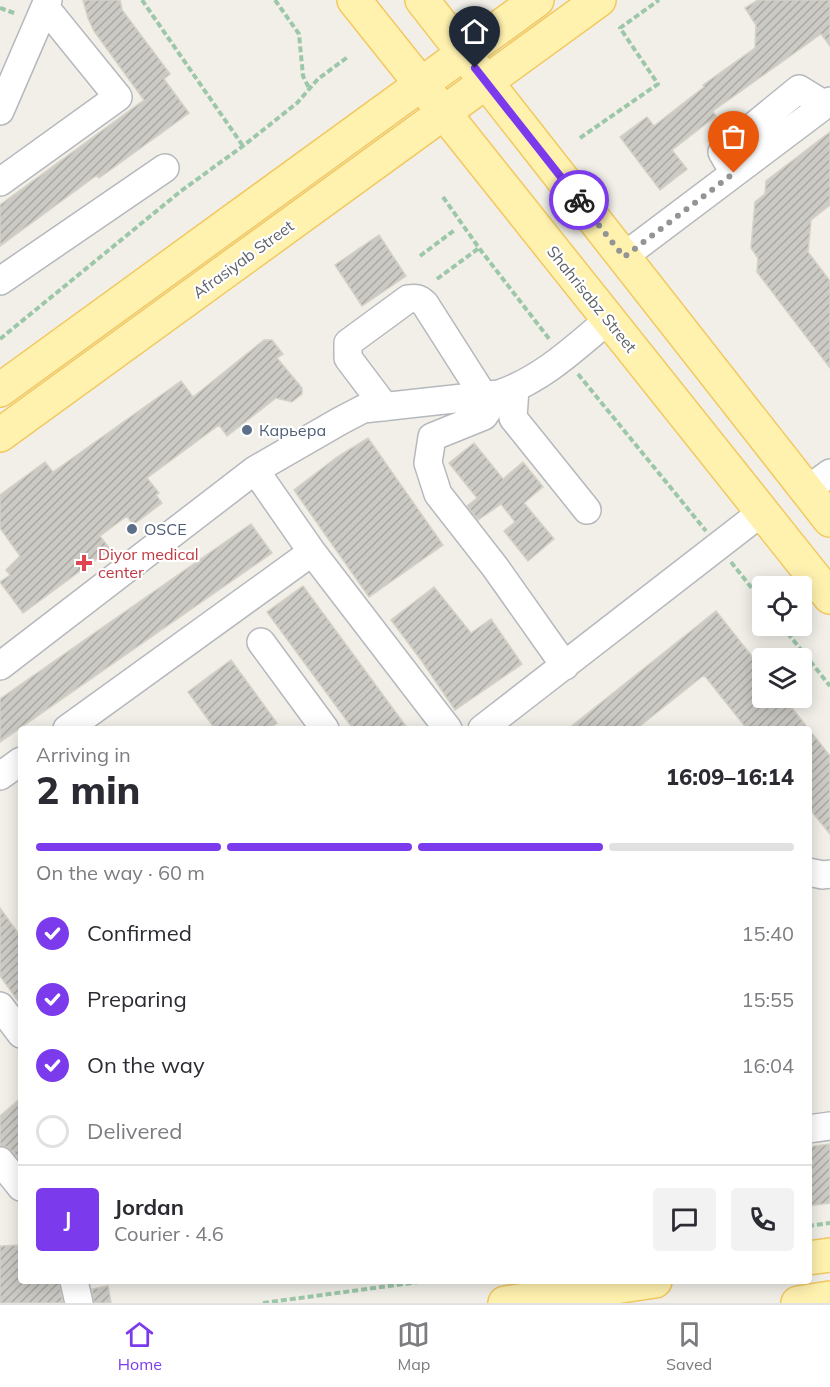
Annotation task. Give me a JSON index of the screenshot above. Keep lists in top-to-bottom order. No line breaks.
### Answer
{"streets":{"main road":["Afrasiyab Street","Shahrisabz Street"]},"crossings":[["Afrasiyab Street","Shahrisabz Street"]],"places":{"other":["Карьера","OSCE"],"health":["Diyor medical center"]},"page":{"heading":["2 min","Arriving in","16:09–16:14"],"panel":["Jordan","Courier · 4.6"],"bar":"On the way · 60 m","list":[["Confirmed","15:40"],["Preparing","15:55"],["On the way","16:04"],"Delivered"],"round":"J","tabs":["Home","Map","Saved"]}}
